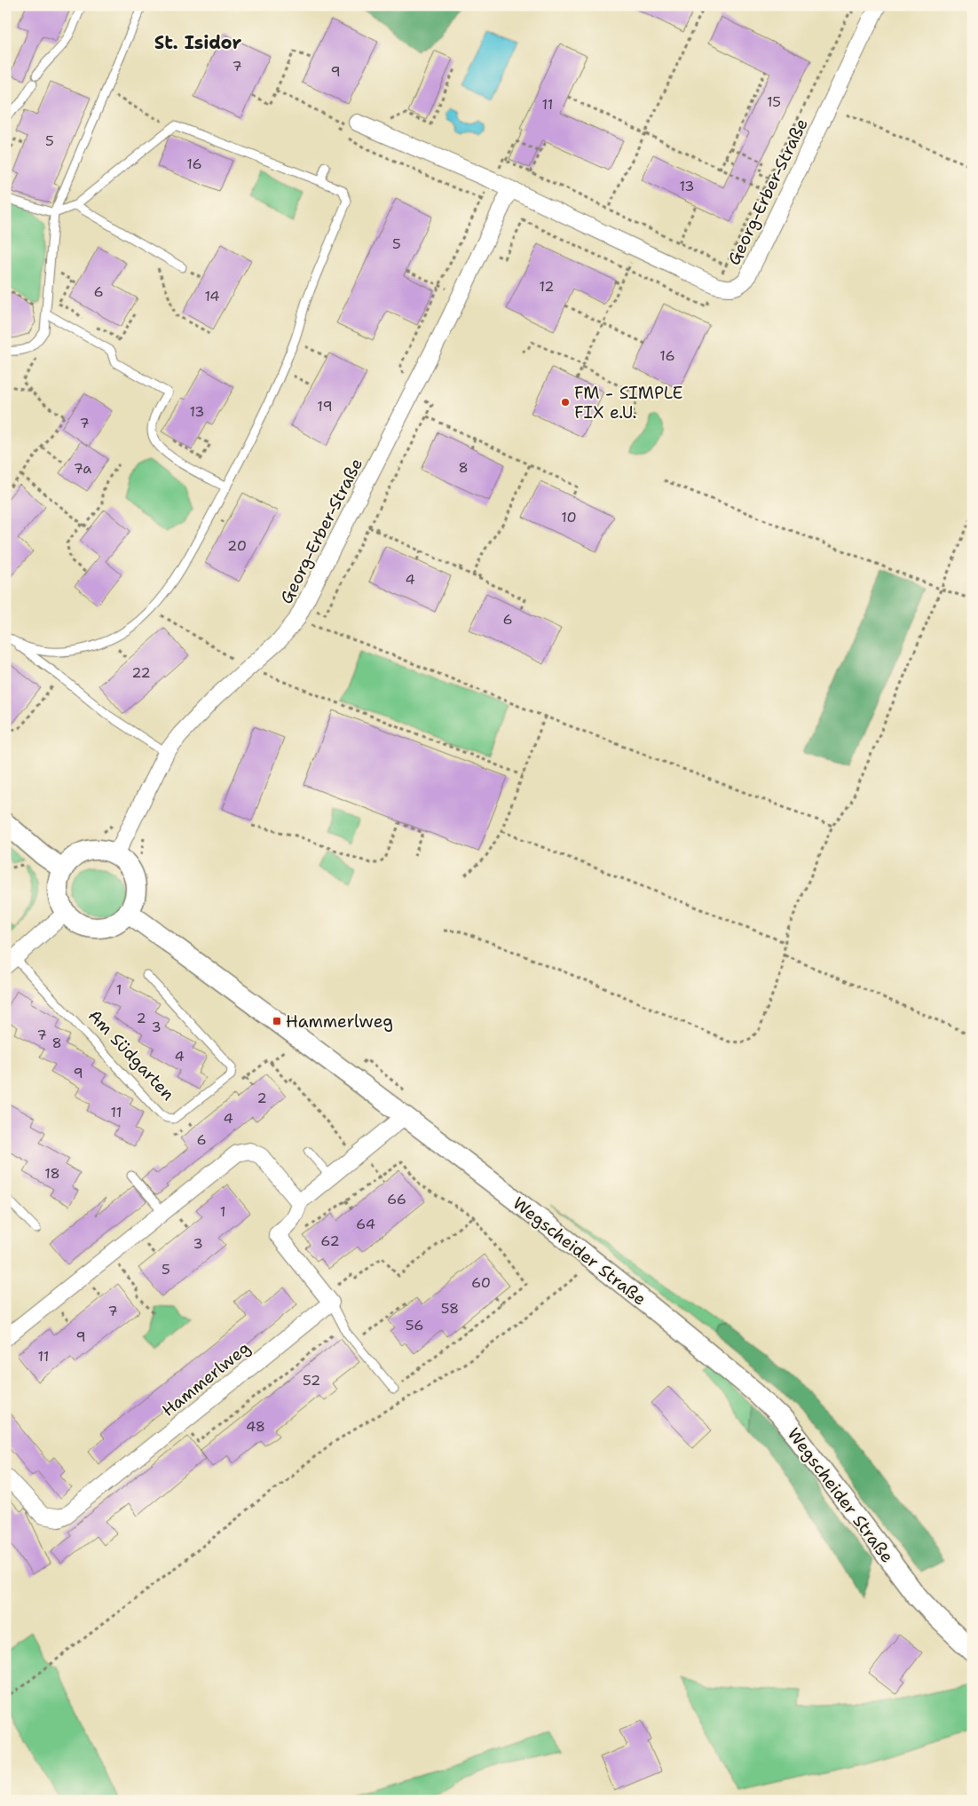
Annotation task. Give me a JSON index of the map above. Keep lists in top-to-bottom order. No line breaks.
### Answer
{"streets":{"street":["Georg-Erber-Straße","Am Südgarten","Wegscheider Straße","Hammerlweg"]},"crossings":[["Georg-Erber-Straße","Am Südgarten"],["Georg-Erber-Straße","Wegscheider Straße"],["Am Südgarten","Wegscheider Straße"]],"districts":["St. Isidor"],"places":{"other":["FM - SIMPLE FIX e.U."],"transit":["Hammerlweg"]},"house_numbers":["7","9","15","11","5","16","13","5","12","6","14","16","19","13","7","8","7a","10","20","4","6","22","1","2","3","7","8","4","9","2","11","4","6","18","66","1","64","62","3","5","60","58","7","56","9","11","52","48"]}
